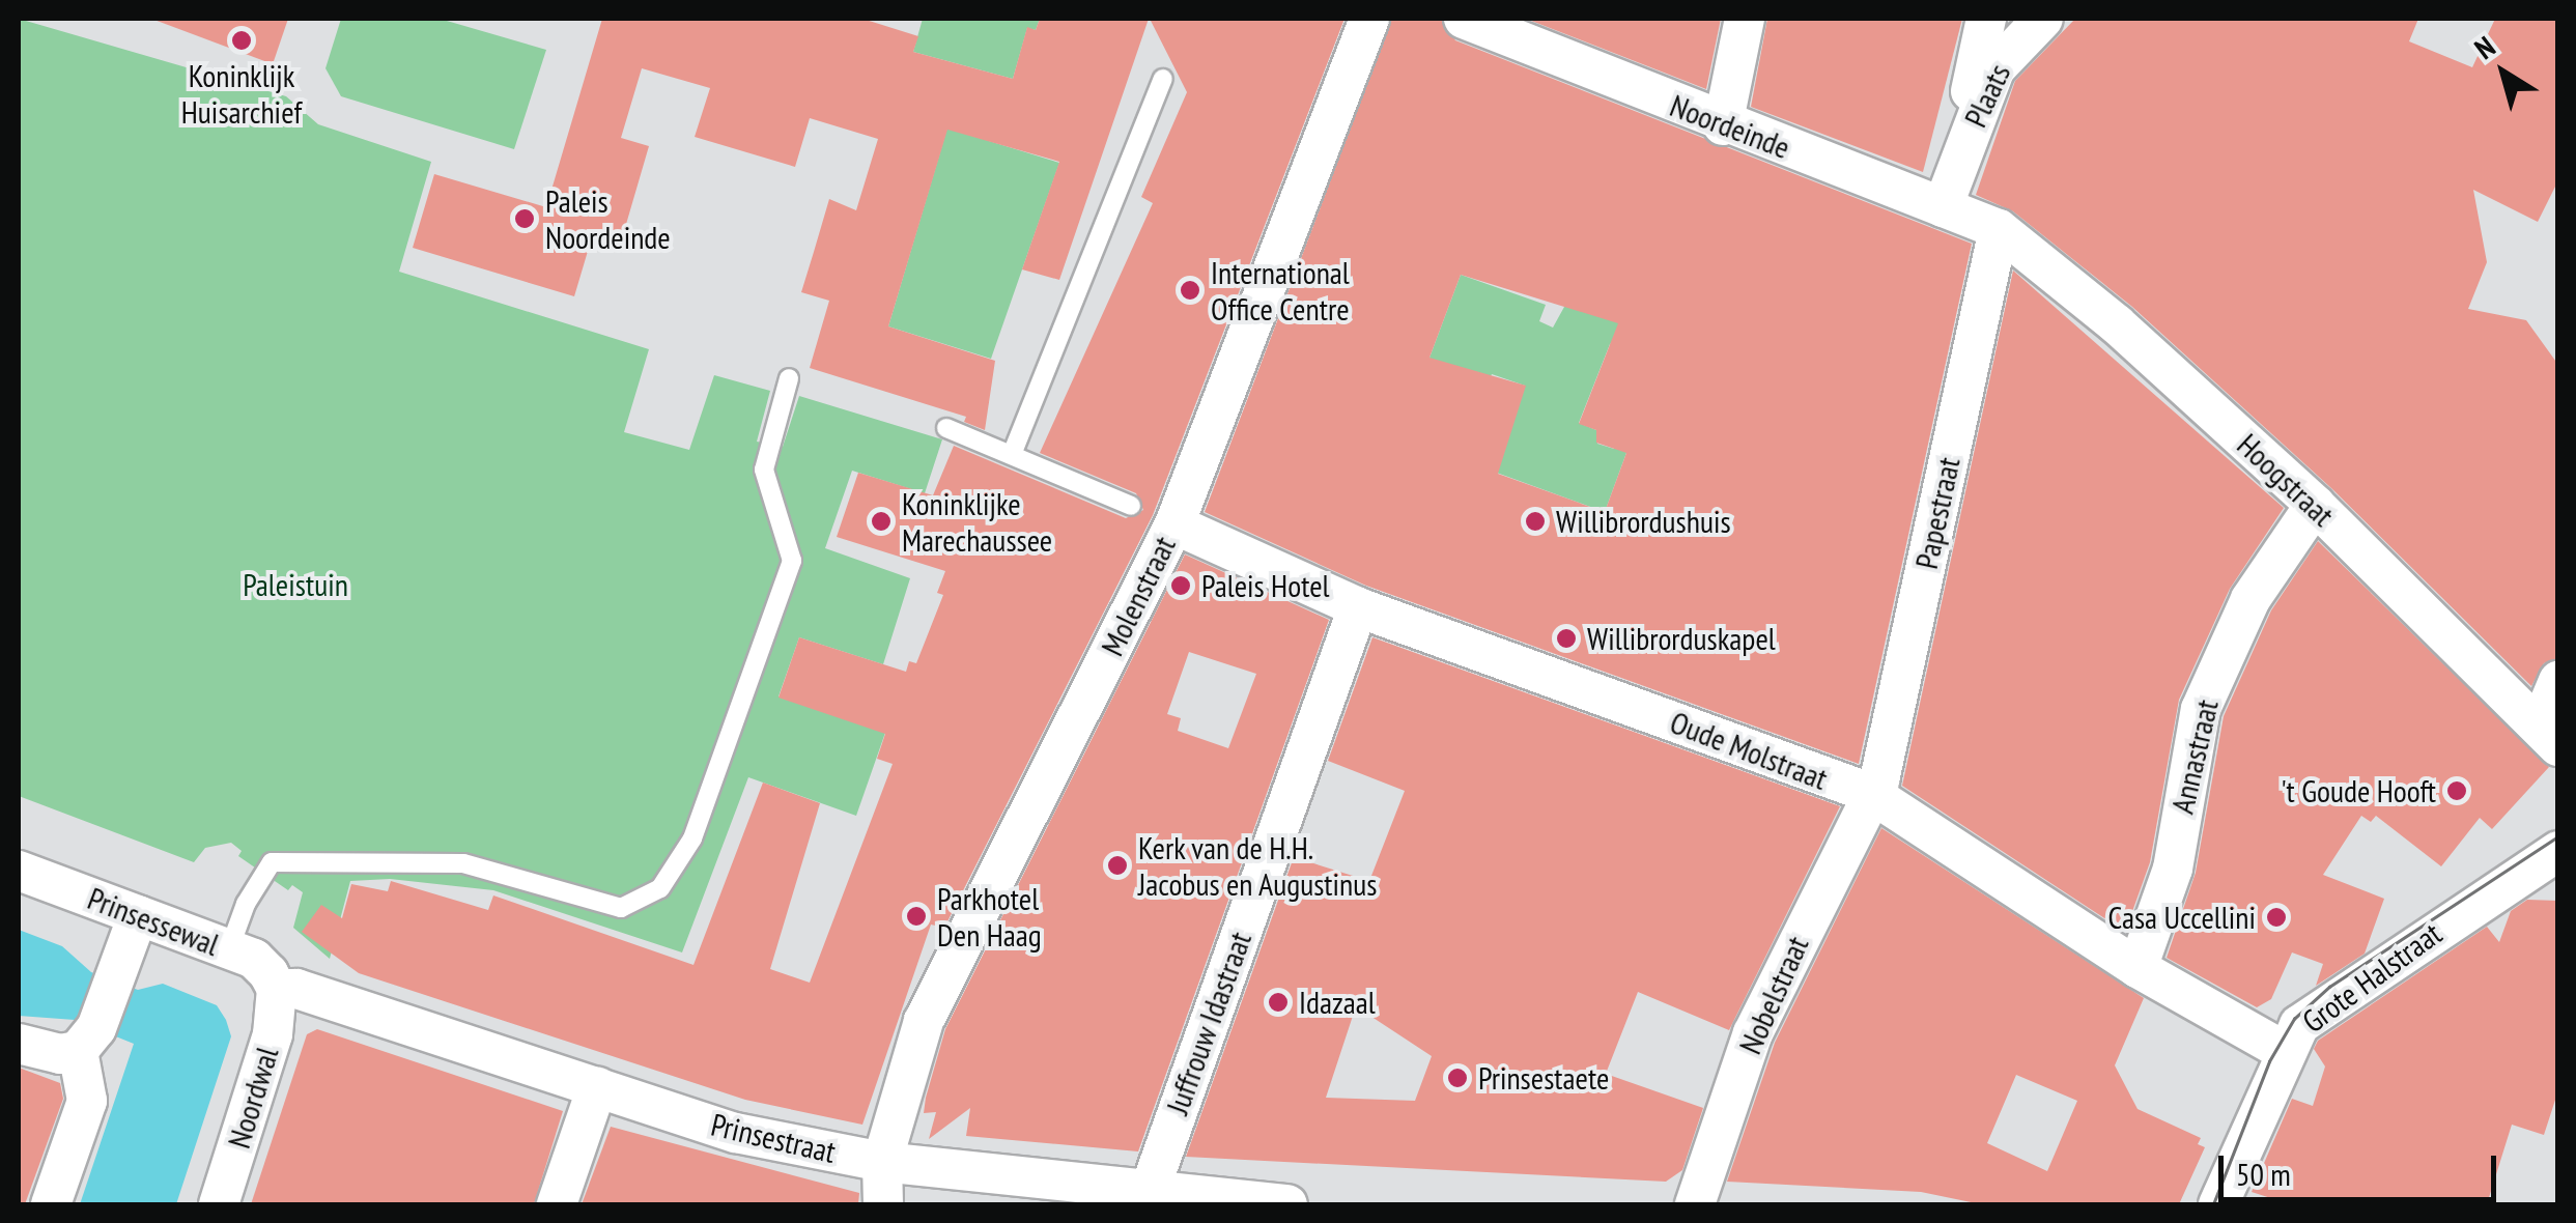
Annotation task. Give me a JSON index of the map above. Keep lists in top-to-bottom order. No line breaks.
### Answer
{"streets":{"street":["Plaats","Noordeinde","Hoogstraat","Papestraat","Molenstraat","Oude Molstraat","Annastraat","Prinsessewal","Grote Halstraat","Nobelstraat","Juffrouw Idastraat","Noordwal","Prinsestraat"]},"crossings":[["Plaats","Noordeinde"],["Noordeinde","Hoogstraat"],["Noordeinde","Papestraat"],["Hoogstraat","Papestraat"],["Hoogstraat","Annastraat"],["Papestraat","Oude Molstraat"],["Papestraat","Nobelstraat"],["Molenstraat","Oude Molstraat"],["Molenstraat","Prinsestraat"],["Oude Molstraat","Annastraat"],["Oude Molstraat","Grote Halstraat"],["Oude Molstraat","Nobelstraat"],["Oude Molstraat","Juffrouw Idastraat"],["Prinsessewal","Noordwal"],["Prinsessewal","Prinsestraat"],["Juffrouw Idastraat","Prinsestraat"],["Noordwal","Prinsestraat"]],"parks":["Paleistuin"],"places":["Koninklijk Huisarchief","Paleis Noordeinde","International Office Centre","Koninklijke Marechaussee","Willibrordushuis","Paleis Hotel","Willibrorduskapel","'t Goude Hooft","Kerk van de H.H. Jacobus en Augustinus","Parkhotel Den Haag","Casa Uccellini","Idazaal","Prinsestaete"],"scale_bar":"50 m","north":"top left"}
